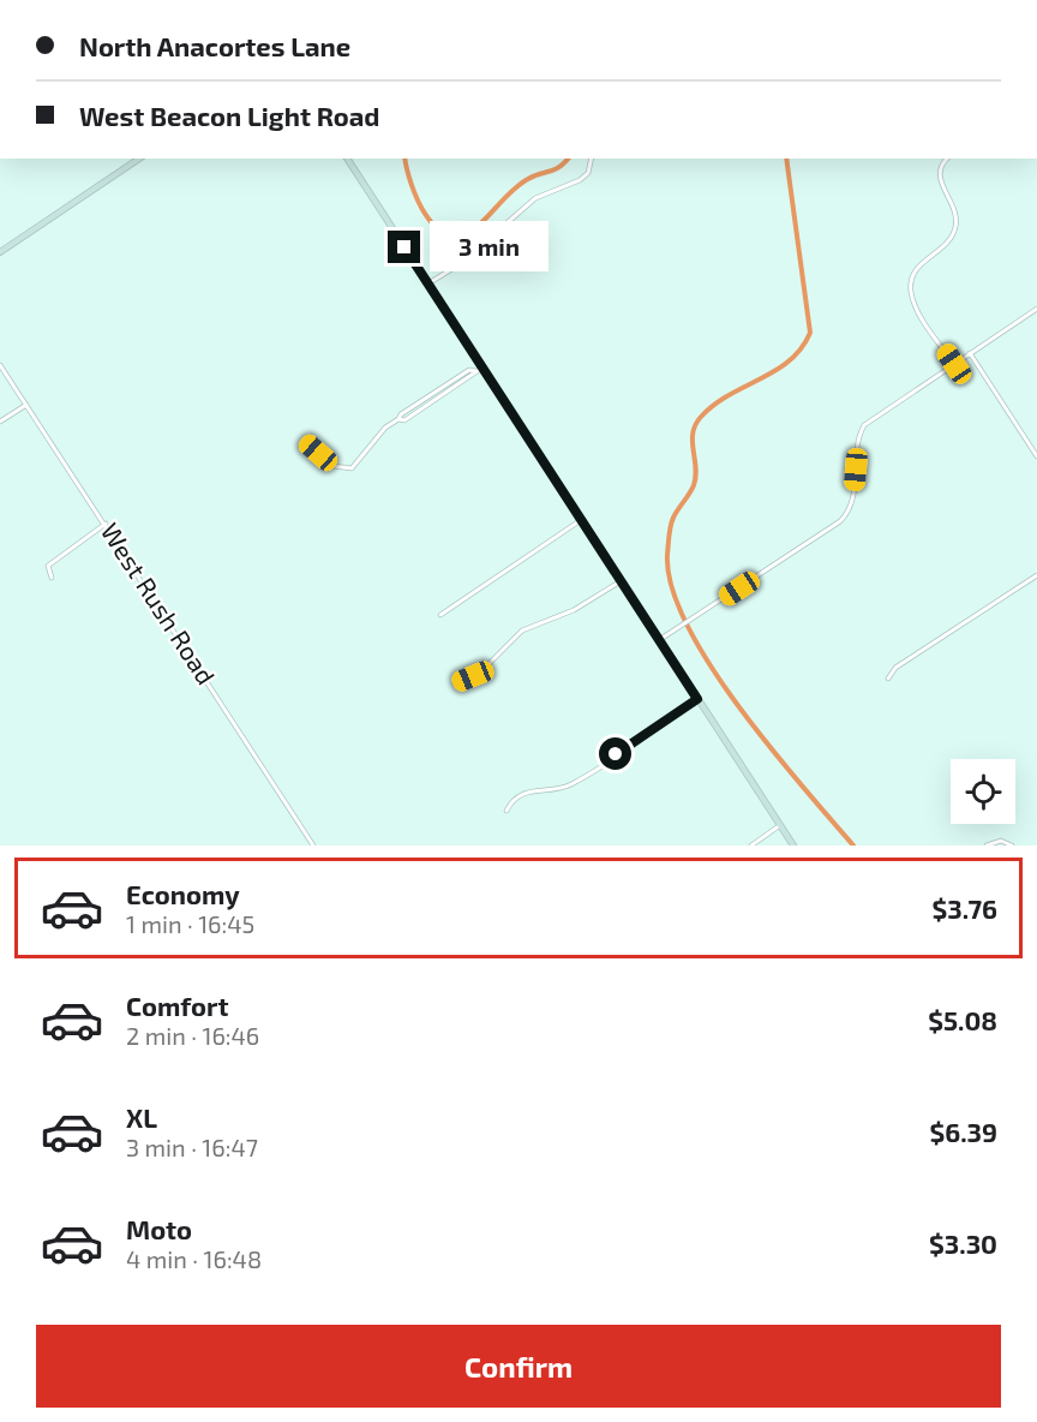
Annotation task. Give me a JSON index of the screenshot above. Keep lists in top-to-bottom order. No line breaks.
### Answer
{"streets":{"street":["West Rush Road"]},"page":{"banner":["North Anacortes Lane","West Beacon Light Road"],"bubble":"3 min","list":[{"name":"Economy","note":"1 min · 16:45","value":"$3.76"},{"name":"Comfort","note":"2 min · 16:46","value":"$5.08"},{"name":"XL","note":"3 min · 16:47","value":"$6.39"},{"name":"Moto","note":"4 min · 16:48","value":"$3.30"}],"buttons":"Confirm"}}
